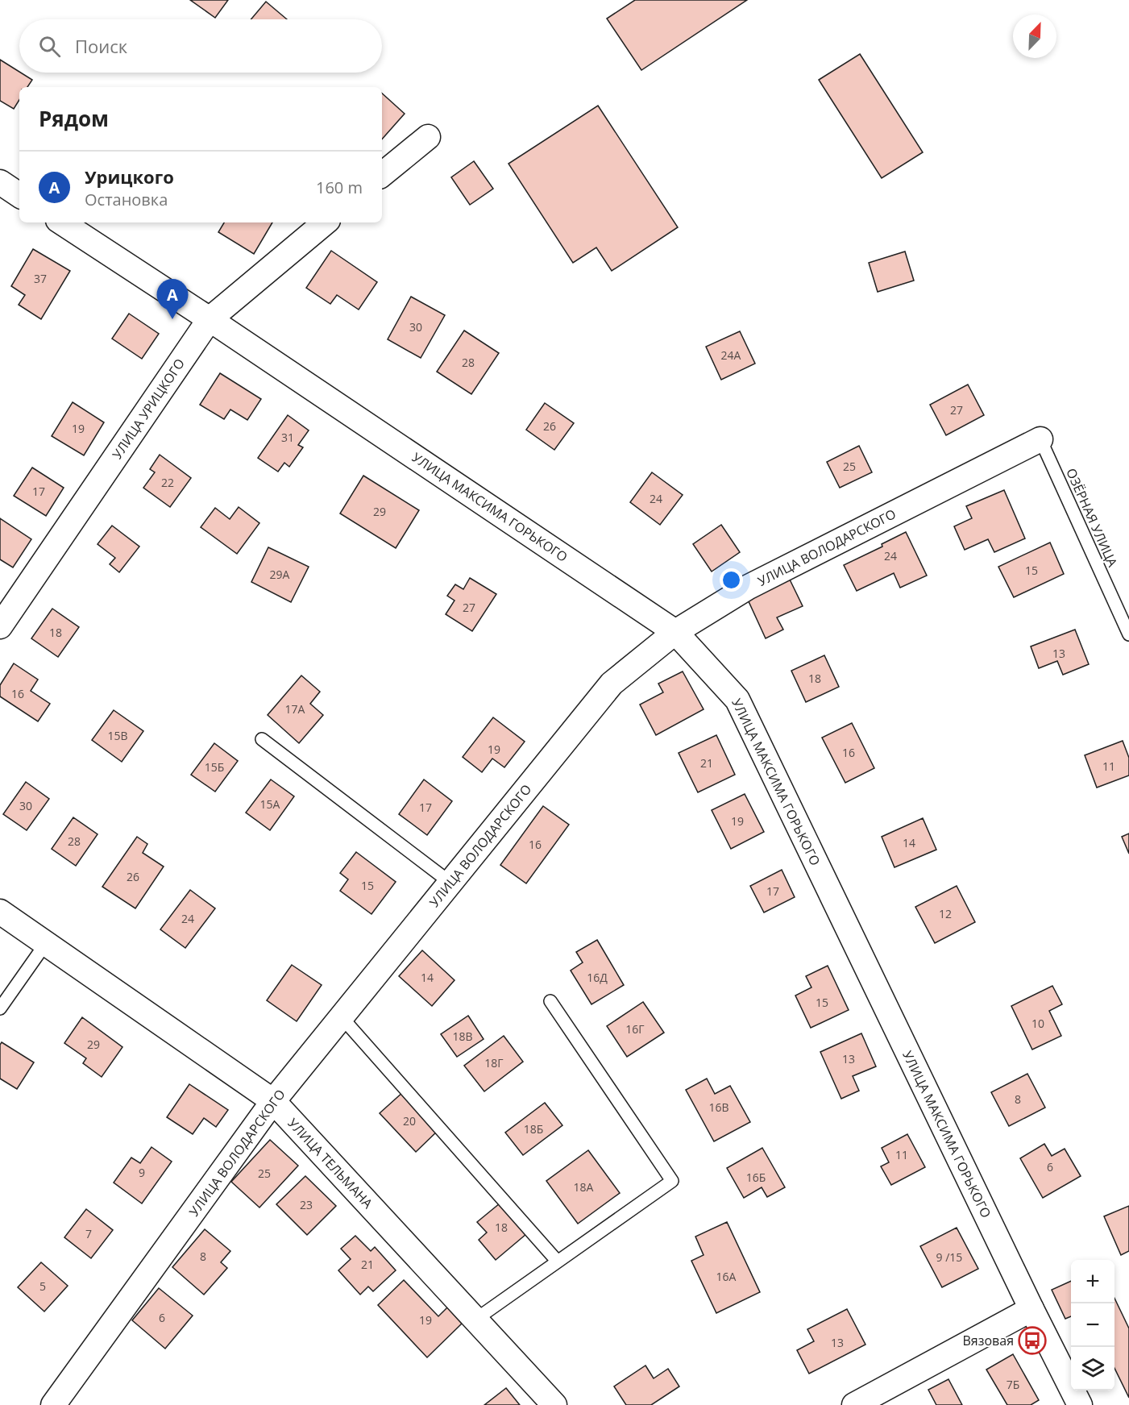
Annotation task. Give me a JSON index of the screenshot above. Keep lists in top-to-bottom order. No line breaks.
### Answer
{"streets":{"street":["УЛИЦА УРИЦКОГО","УЛИЦА МАКСИМА ГОРЬКОГО","УЛИЦА ВОЛОДАРСКОГО","УЛИЦА ТЕЛЬМАНА"],"lane":["ОЗЁРНАЯ УЛИЦА"]},"crossings":[["УЛИЦА УРИЦКОГО","УЛИЦА МАКСИМА ГОРЬКОГО"],["УЛИЦА МАКСИМА ГОРЬКОГО","УЛИЦА ВОЛОДАРСКОГО"],["ОЗЁРНАЯ УЛИЦА","УЛИЦА ВОЛОДАРСКОГО"],["УЛИЦА ВОЛОДАРСКОГО","УЛИЦА ТЕЛЬМАНА"]],"places":{"bus stop":["Вязовая"]},"house_numbers":["37","30","24А","28","27","26","19","31","25","22","17","24","29","24","15","29А","27","18","13","18","16","17А","15В","19","16","21","11","15Б","15А","30","17","19","28","14","16","26","15","17","12","24","14","16Д","15","10","16Г","18В","29","13","18Г","8","16В","20","18Б","11","6","9","25","16Б","18А","23","18","7","8","9 /15","21","16А","5","6","19","13","7Б"],"north":"top right","page":{"search":"Поиск","heading":"Рядом","list":[{"mark":"A","name":"Урицкого","note":"Остановка","value":"160 m"}],"pins":"A","map_buttons":["+","−"]}}
